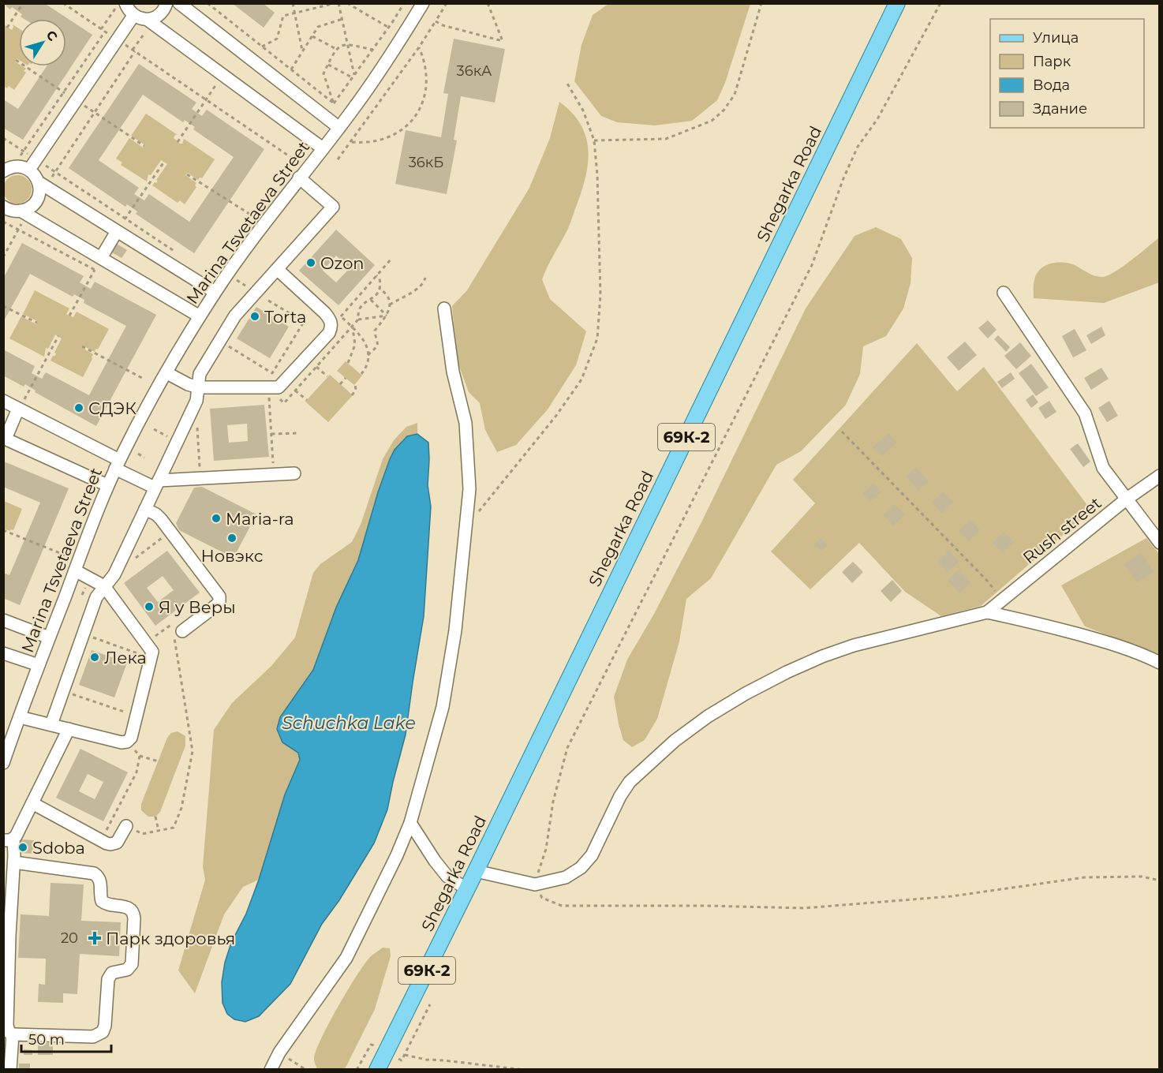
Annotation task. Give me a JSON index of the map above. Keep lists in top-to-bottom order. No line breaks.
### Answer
{"streets":{"main road":["Shegarka Road","69К-2"],"street":["Marina Tsvetaeva Street","Rush street"]},"water":["Schuchka Lake"],"places":{"other":["Ozon","Torta","СДЭК","Maria-ra","Новэкс","Я у Веры","Лека","Sdoba"],"health":["Парк здоровья"]},"house_numbers":["36кА","36кБ","20"],"legend":["Улица","Парк","Вода","Здание"],"scale_bar":"50 m","north":"top right"}
